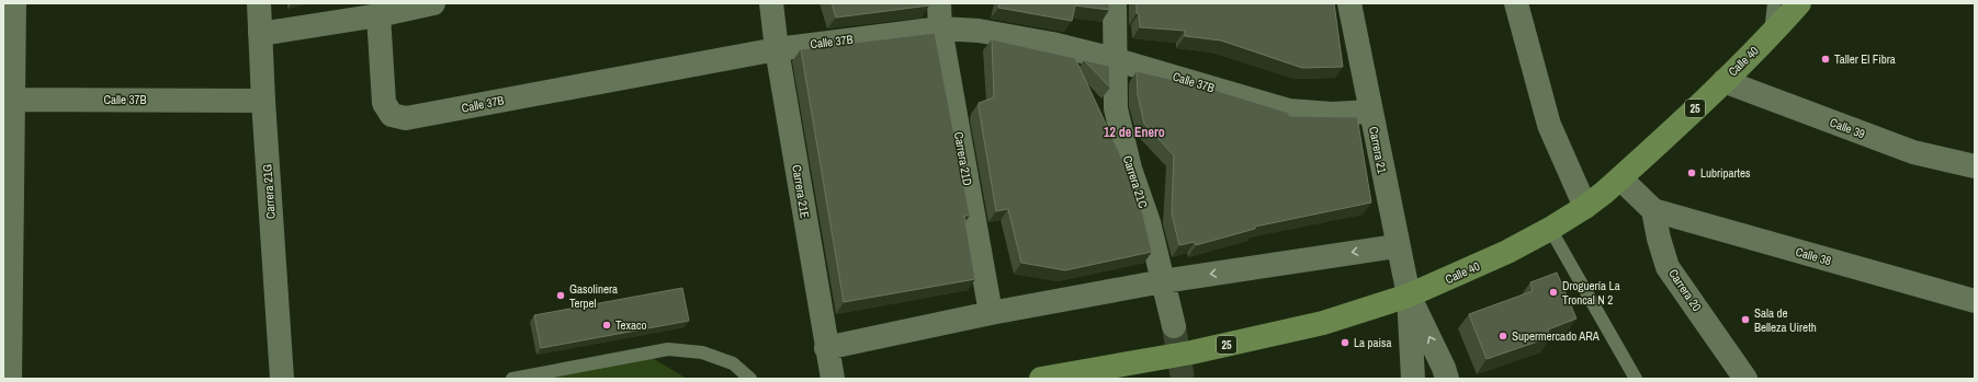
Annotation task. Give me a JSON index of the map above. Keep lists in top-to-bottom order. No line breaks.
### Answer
{"streets":{"highway":["Calle 40","25"],"street":["Calle 37B","Calle 39","Carrera 21","Carrera 21D","Carrera 21C","Carrera 21G","Carrera 21E","Calle 38","Carrera 20"]},"crossings":[["Calle 37B","Carrera 21"],["Calle 37B","Carrera 21D"],["Calle 37B","Carrera 21C"],["Calle 37B","Carrera 21G"],["Calle 37B","Carrera 21E"],["Calle 40","Calle 39"],["Calle 40","Carrera 21"],["Calle 38","Carrera 20"]],"districts":["12 de Enero"],"places":["Taller El Fibra","Lubripartes","Droguería La Troncal N 2","Gasolinera Terpel","Sala de Belleza Uireth","Texaco","Supermercado ARA","La paisa"]}
